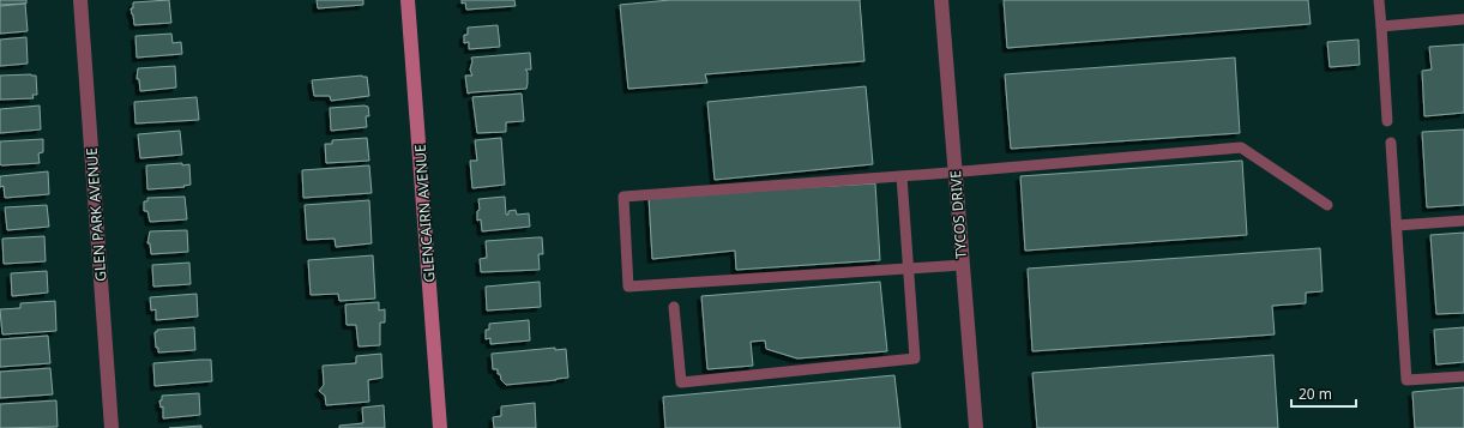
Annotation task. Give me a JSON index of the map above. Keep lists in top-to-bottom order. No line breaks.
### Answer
{"streets":{"street":["GLENCAIRN AVENUE","GLEN PARK AVENUE","TYCOS DRIVE"]},"scale_bar":"20 m"}
